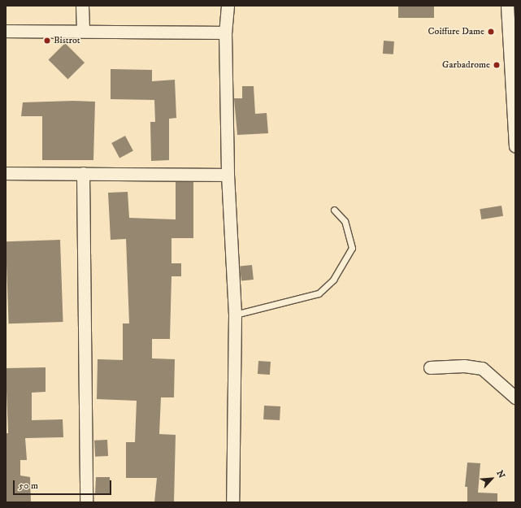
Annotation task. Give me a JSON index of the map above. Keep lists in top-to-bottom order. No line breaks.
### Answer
{"places":["Coiffure Dame","Bistrot","Garbadrome"],"scale_bar":"50 m","north":"top right"}
